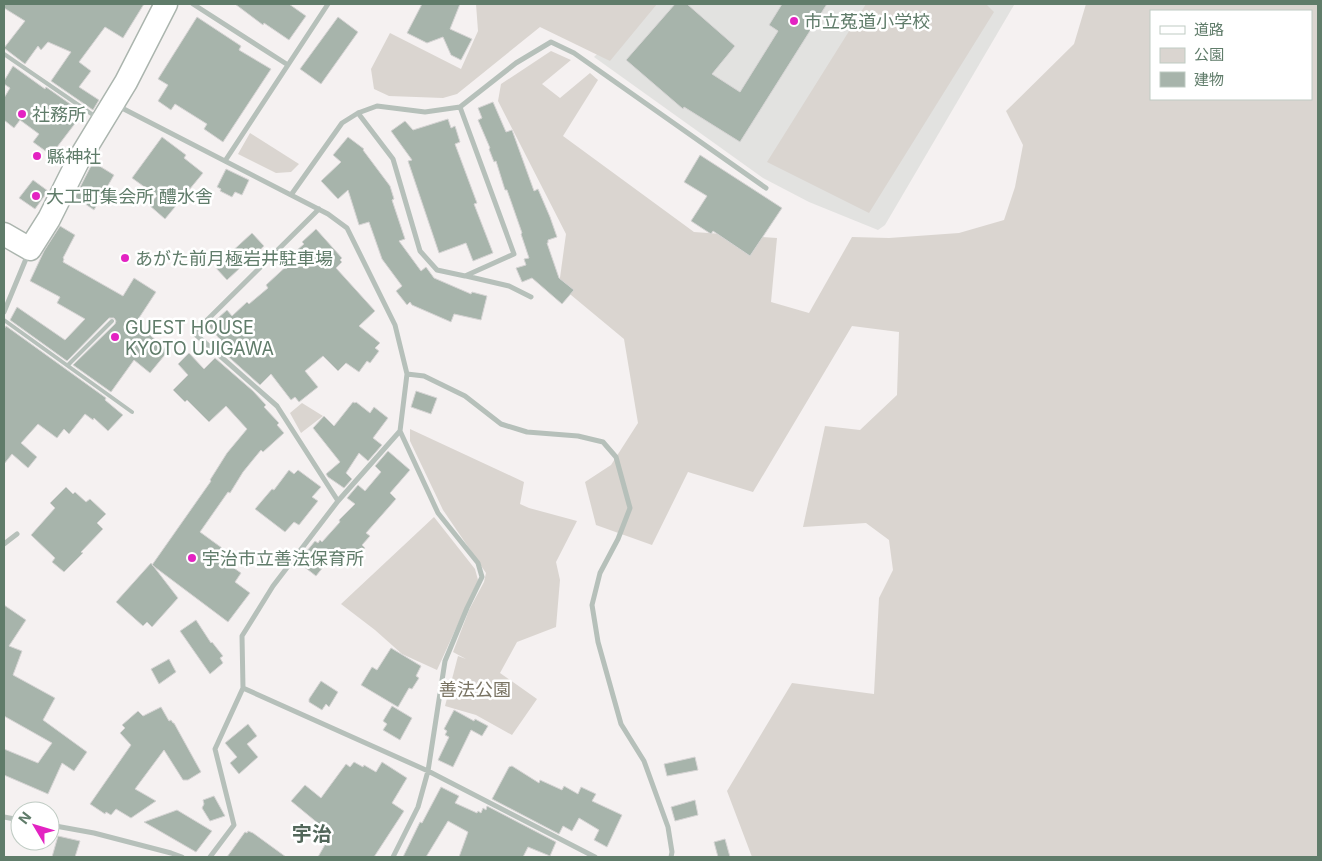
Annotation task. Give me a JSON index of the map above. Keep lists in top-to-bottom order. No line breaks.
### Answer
{"districts":["宇治"],"parks":["善法公園"],"places":["市立菟道小学校","社務所","縣神社","大工町集会所 醴水舎","あがた前月極岩井駐車場","GUEST HOUSE KYOTO UJIGAWA","宇治市立善法保育所"],"legend":["道路","公園","建物"],"north":"top left"}
